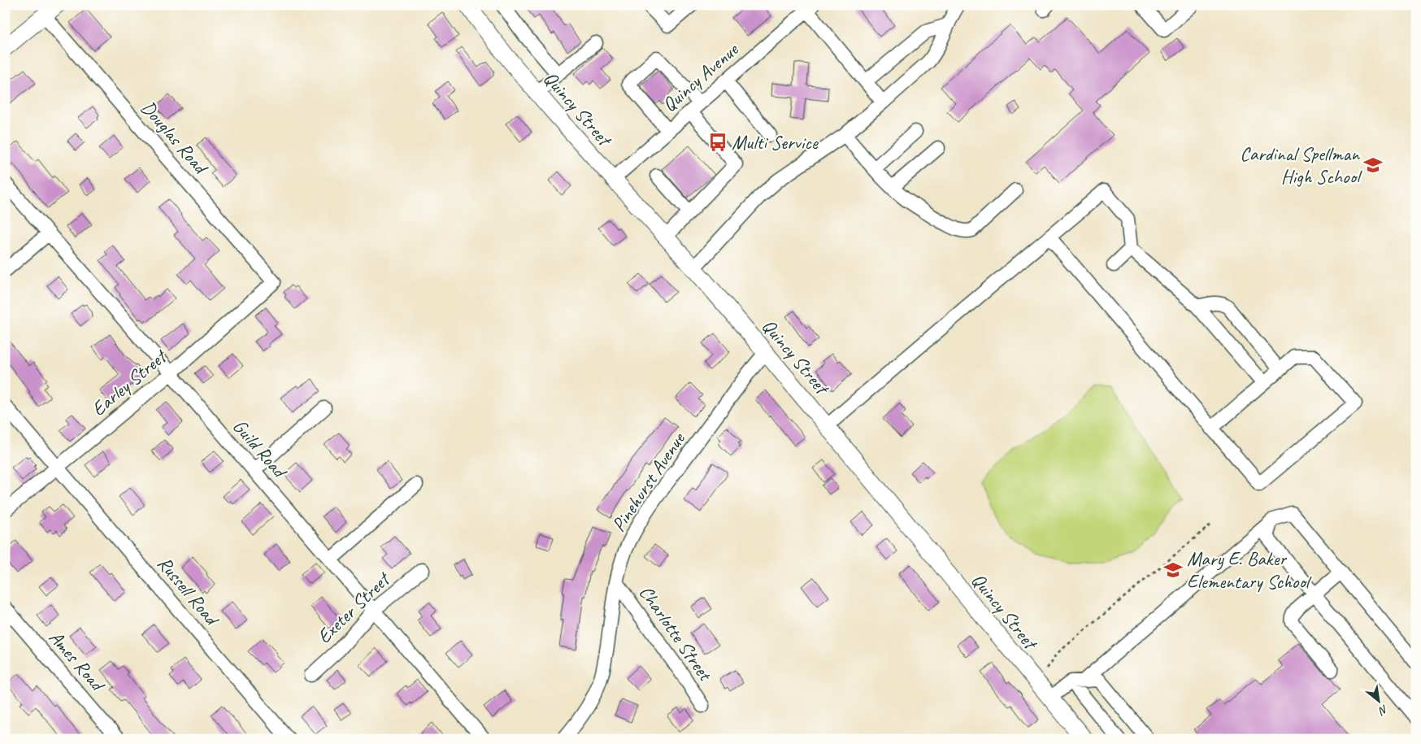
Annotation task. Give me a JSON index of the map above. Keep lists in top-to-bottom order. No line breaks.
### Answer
{"streets":{"main road":["Quincy Street"],"street":["Quincy Avenue","Douglas Road","Earley Street","Guild Road","Pinehurst Avenue","Russell Road","Exeter Street","Charlotte Street","Ames Road"]},"crossings":[["Quincy Avenue","Quincy Street"],["Quincy Street","Pinehurst Avenue"],["Douglas Road","Earley Street"],["Earley Street","Guild Road"],["Earley Street","Russell Road"],["Guild Road","Exeter Street"],["Pinehurst Avenue","Charlotte Street"]],"places":{"bus stop":["Multi Service"],"school or university":["Cardinal Spellman High School","Mary E. Baker Elementary School"]},"north":"bottom right"}
